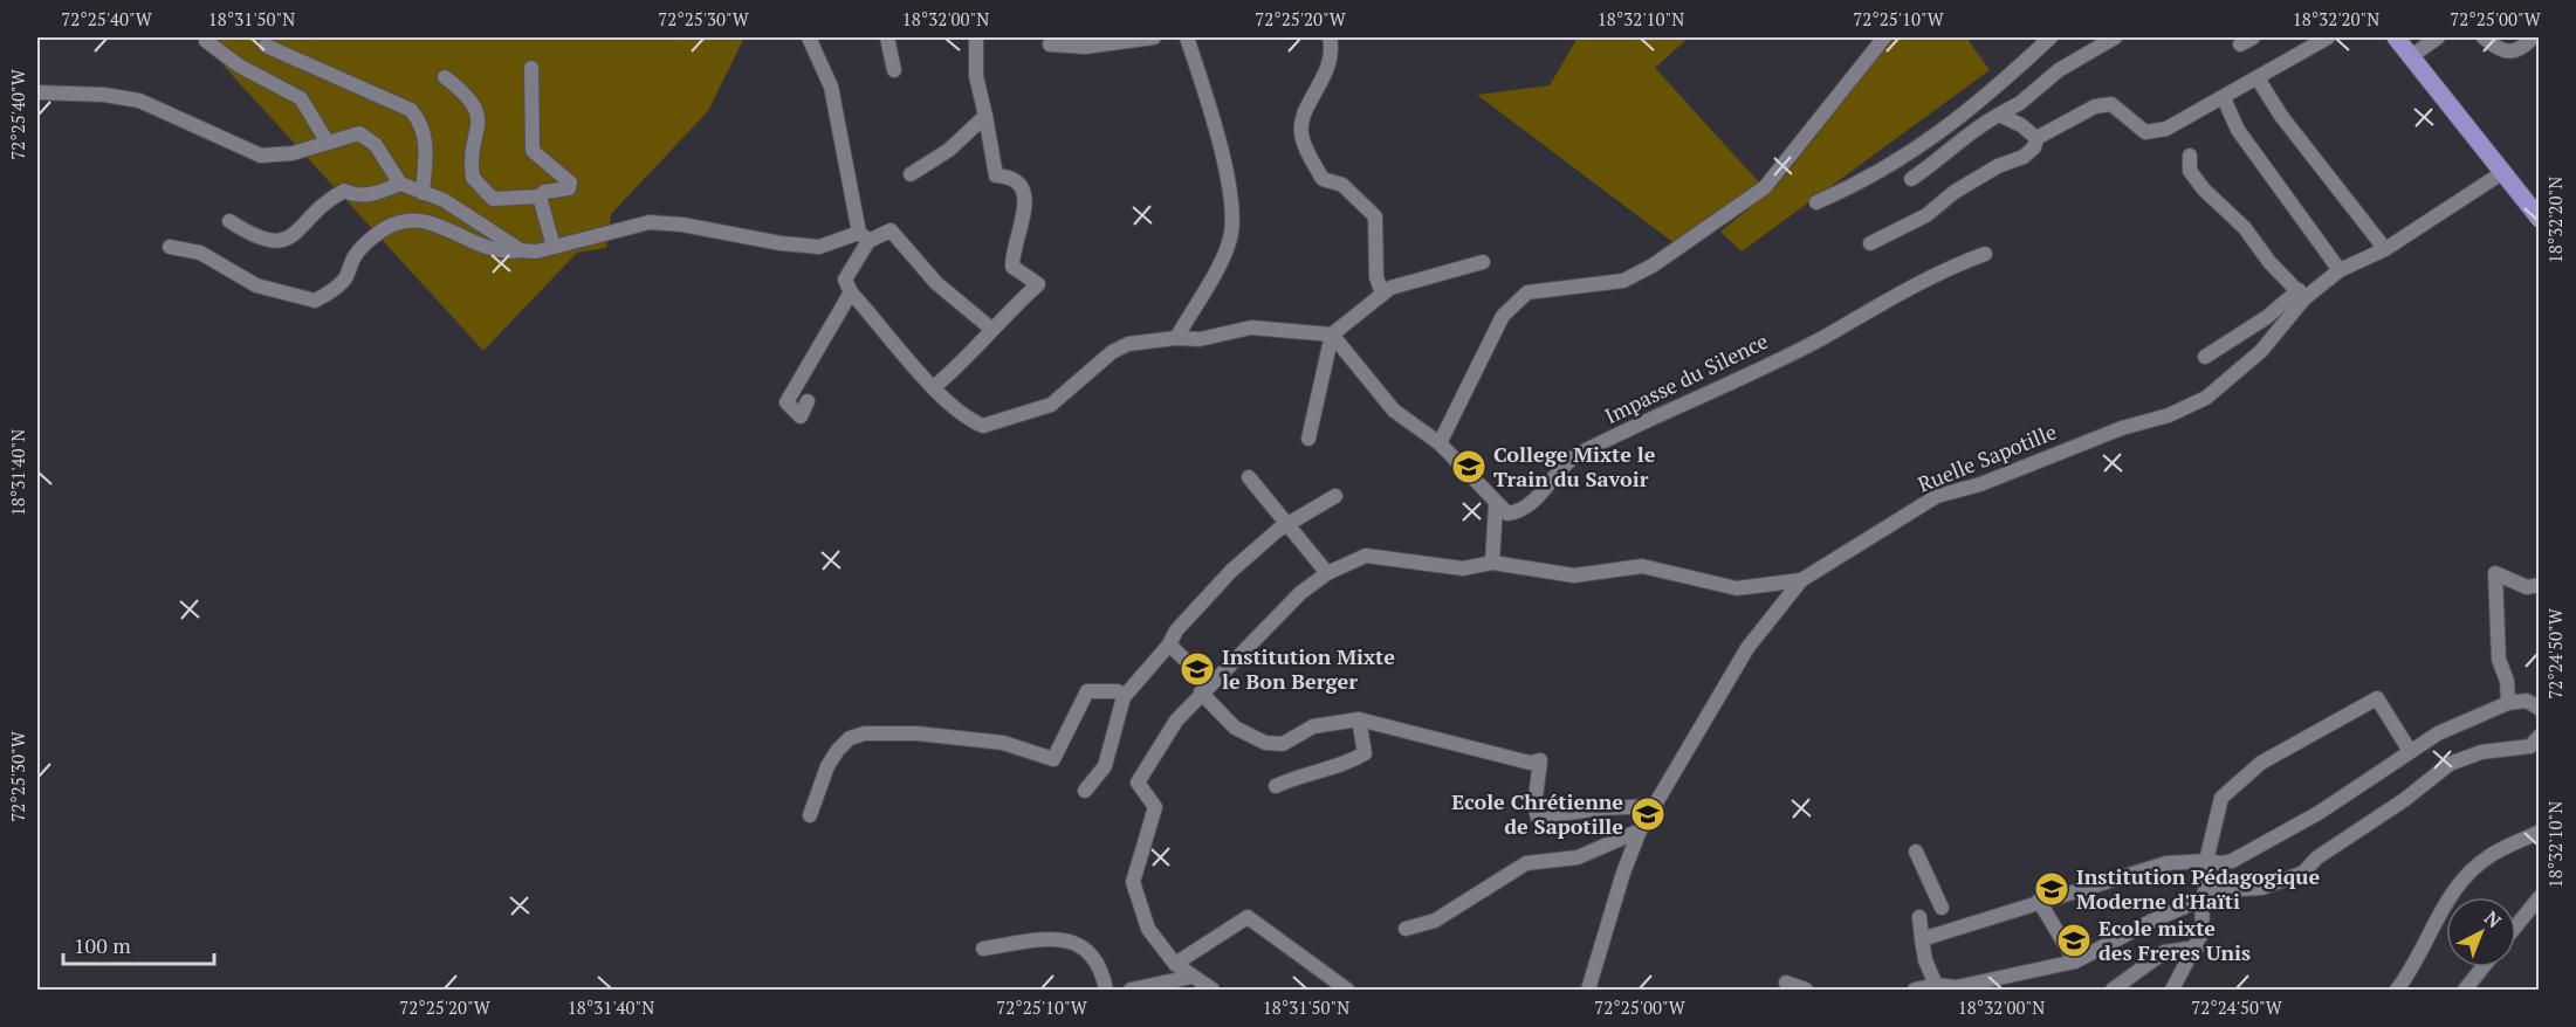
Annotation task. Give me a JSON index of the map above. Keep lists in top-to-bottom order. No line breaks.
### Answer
{"streets":{"street":["Impasse du Silence","Ruelle Sapotille"]},"places":{"school or university":["College Mixte le Train du Savoir","Institution Mixte le Bon Berger","Ecole Chrétienne de Sapotille","Institution Pédagogique Moderne d'Haïti","Ecole mixte des Freres Unis"]},"scale_bar":"100 m","north":"top right","coordinates":["72°25'40\"W","18°31'50\"N","72°25'30\"W","18°32'00\"N","72°25'20\"W","18°32'10\"N","72°25'10\"W","18°32'20\"N","72°25'00\"W","18°31'40\"N","72°24'50\"W"]}
